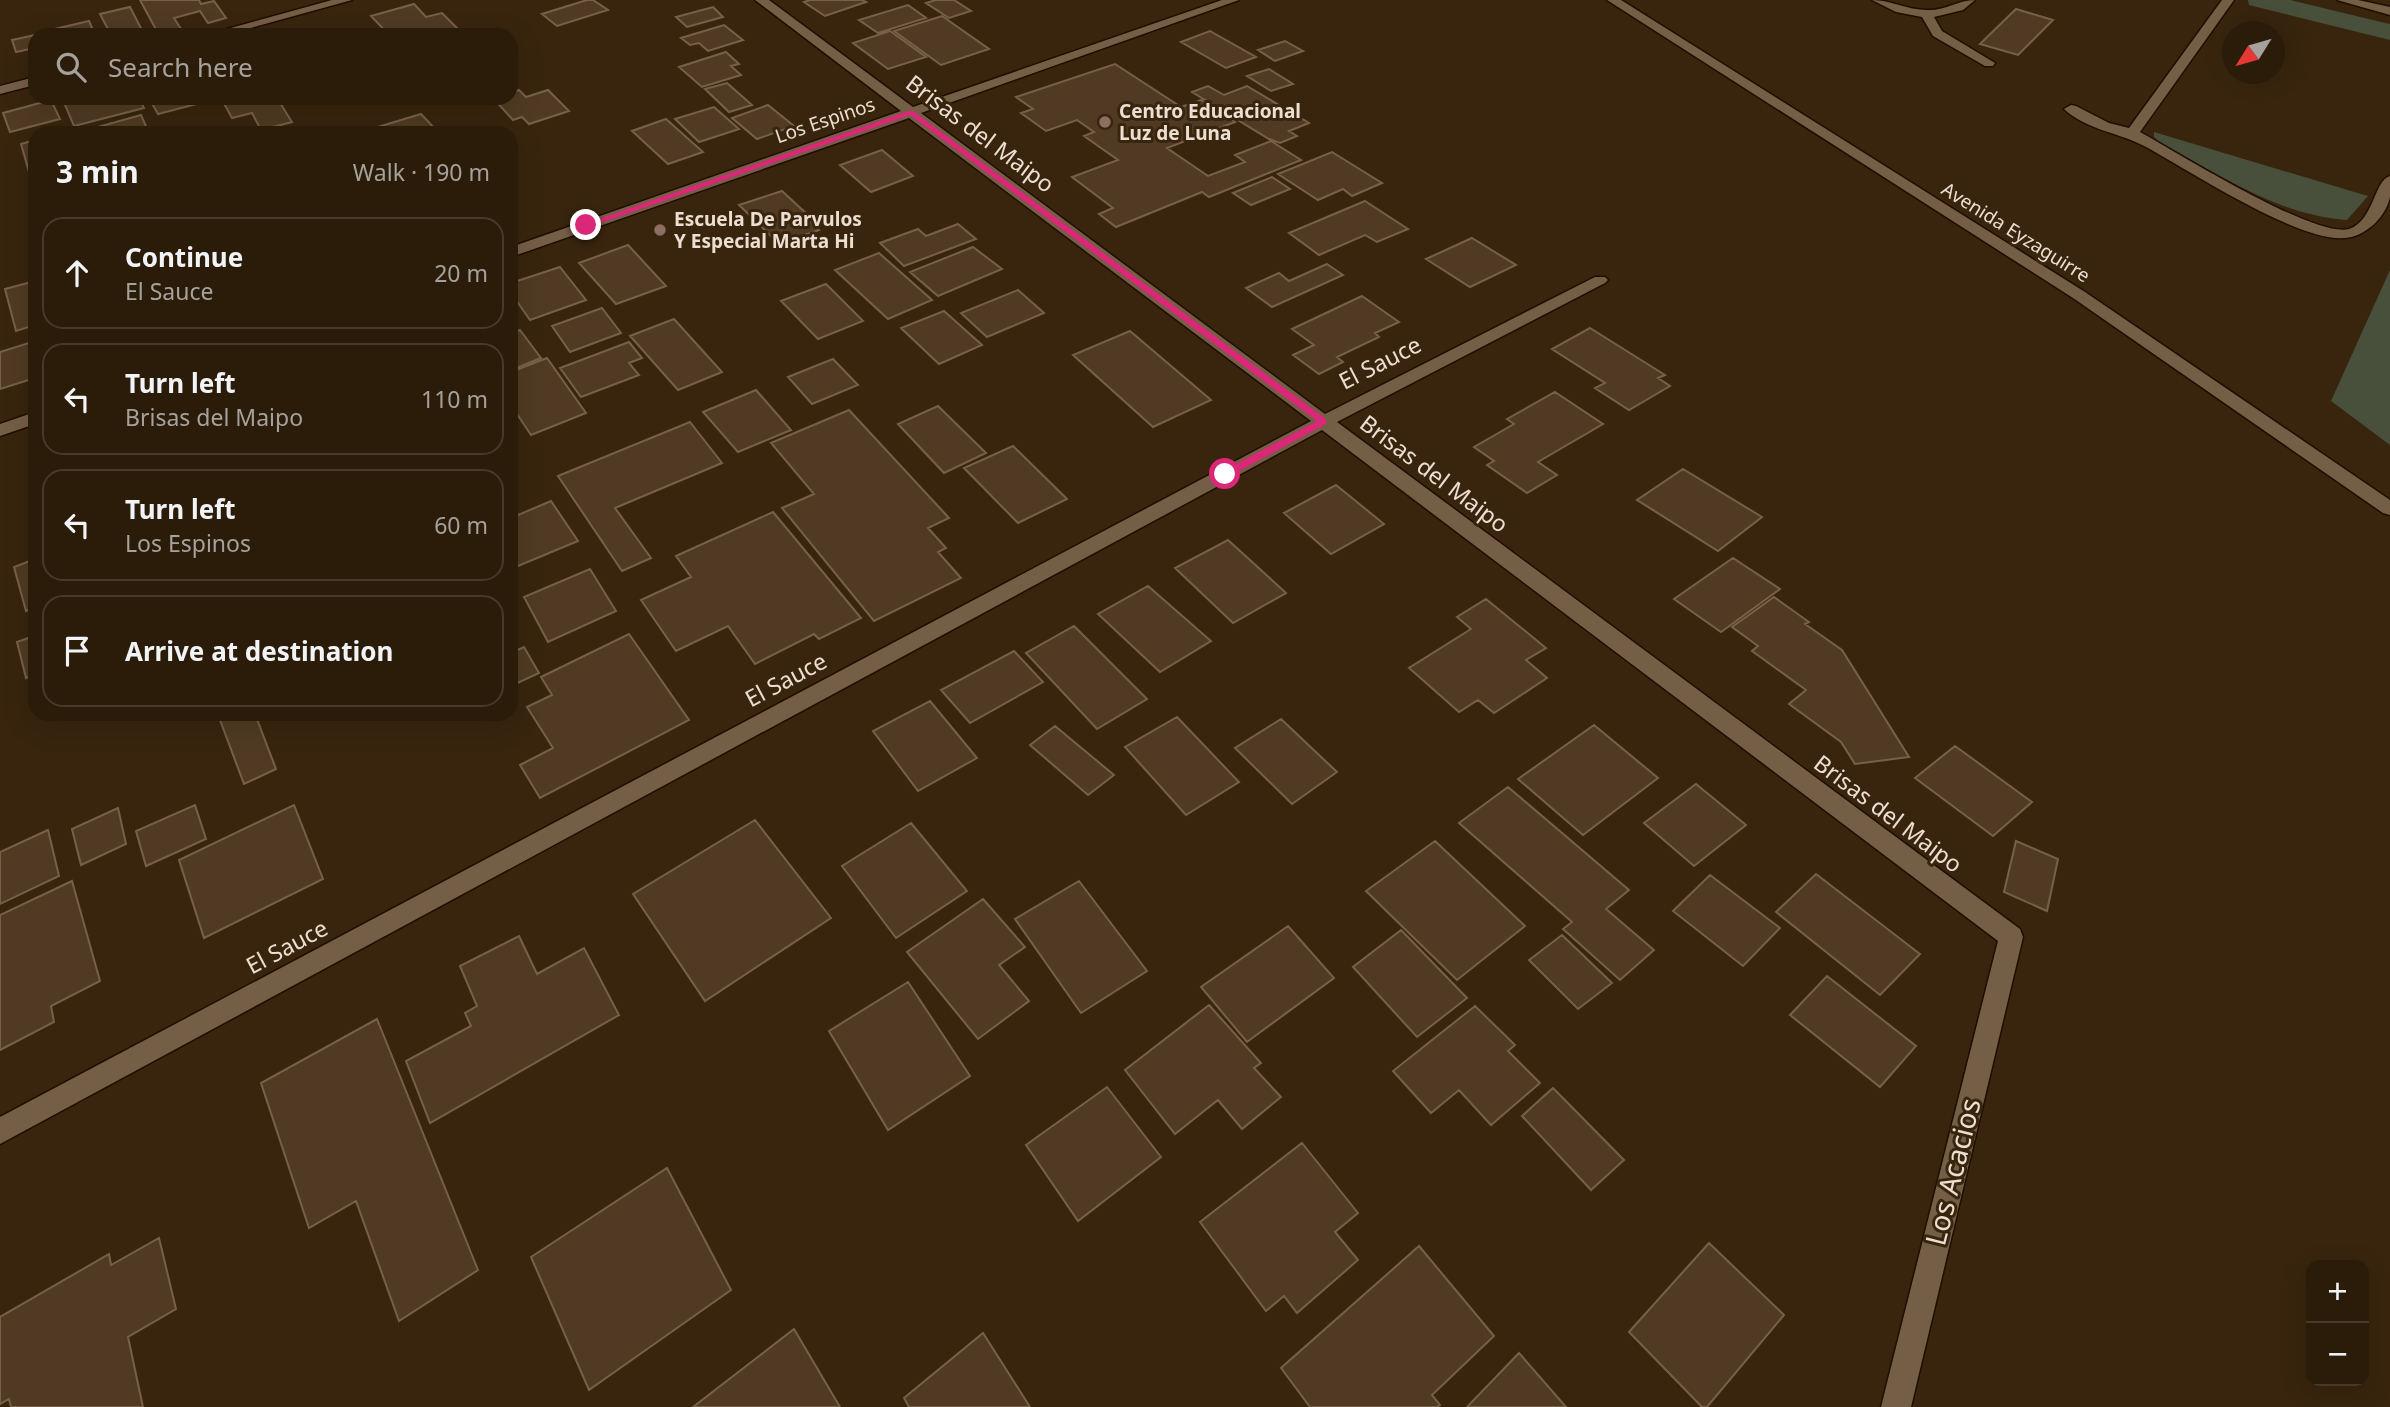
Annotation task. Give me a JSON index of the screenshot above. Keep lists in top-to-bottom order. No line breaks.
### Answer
{"streets":{"street":["Los Espinos","Brisas del Maipo","Avenida Eyzaguirre","El Sauce","Los Acacios"]},"crossings":[["Los Espinos","Brisas del Maipo"],["Brisas del Maipo","El Sauce"],["Brisas del Maipo","Los Acacios"]],"places":["Centro Educacional Luz de Luna","Escuela De Parvulos Y Especial Marta Hi"],"north":"bottom left","page":{"search":"Search here","heading":["3 min","Walk · 190 m"],"list":[["Continue","El Sauce","20 m"],["Turn left","Brisas del Maipo","110 m"],["Turn left","Los Espinos","60 m"],"Arrive at destination"],"map_buttons":["+","−"]}}
